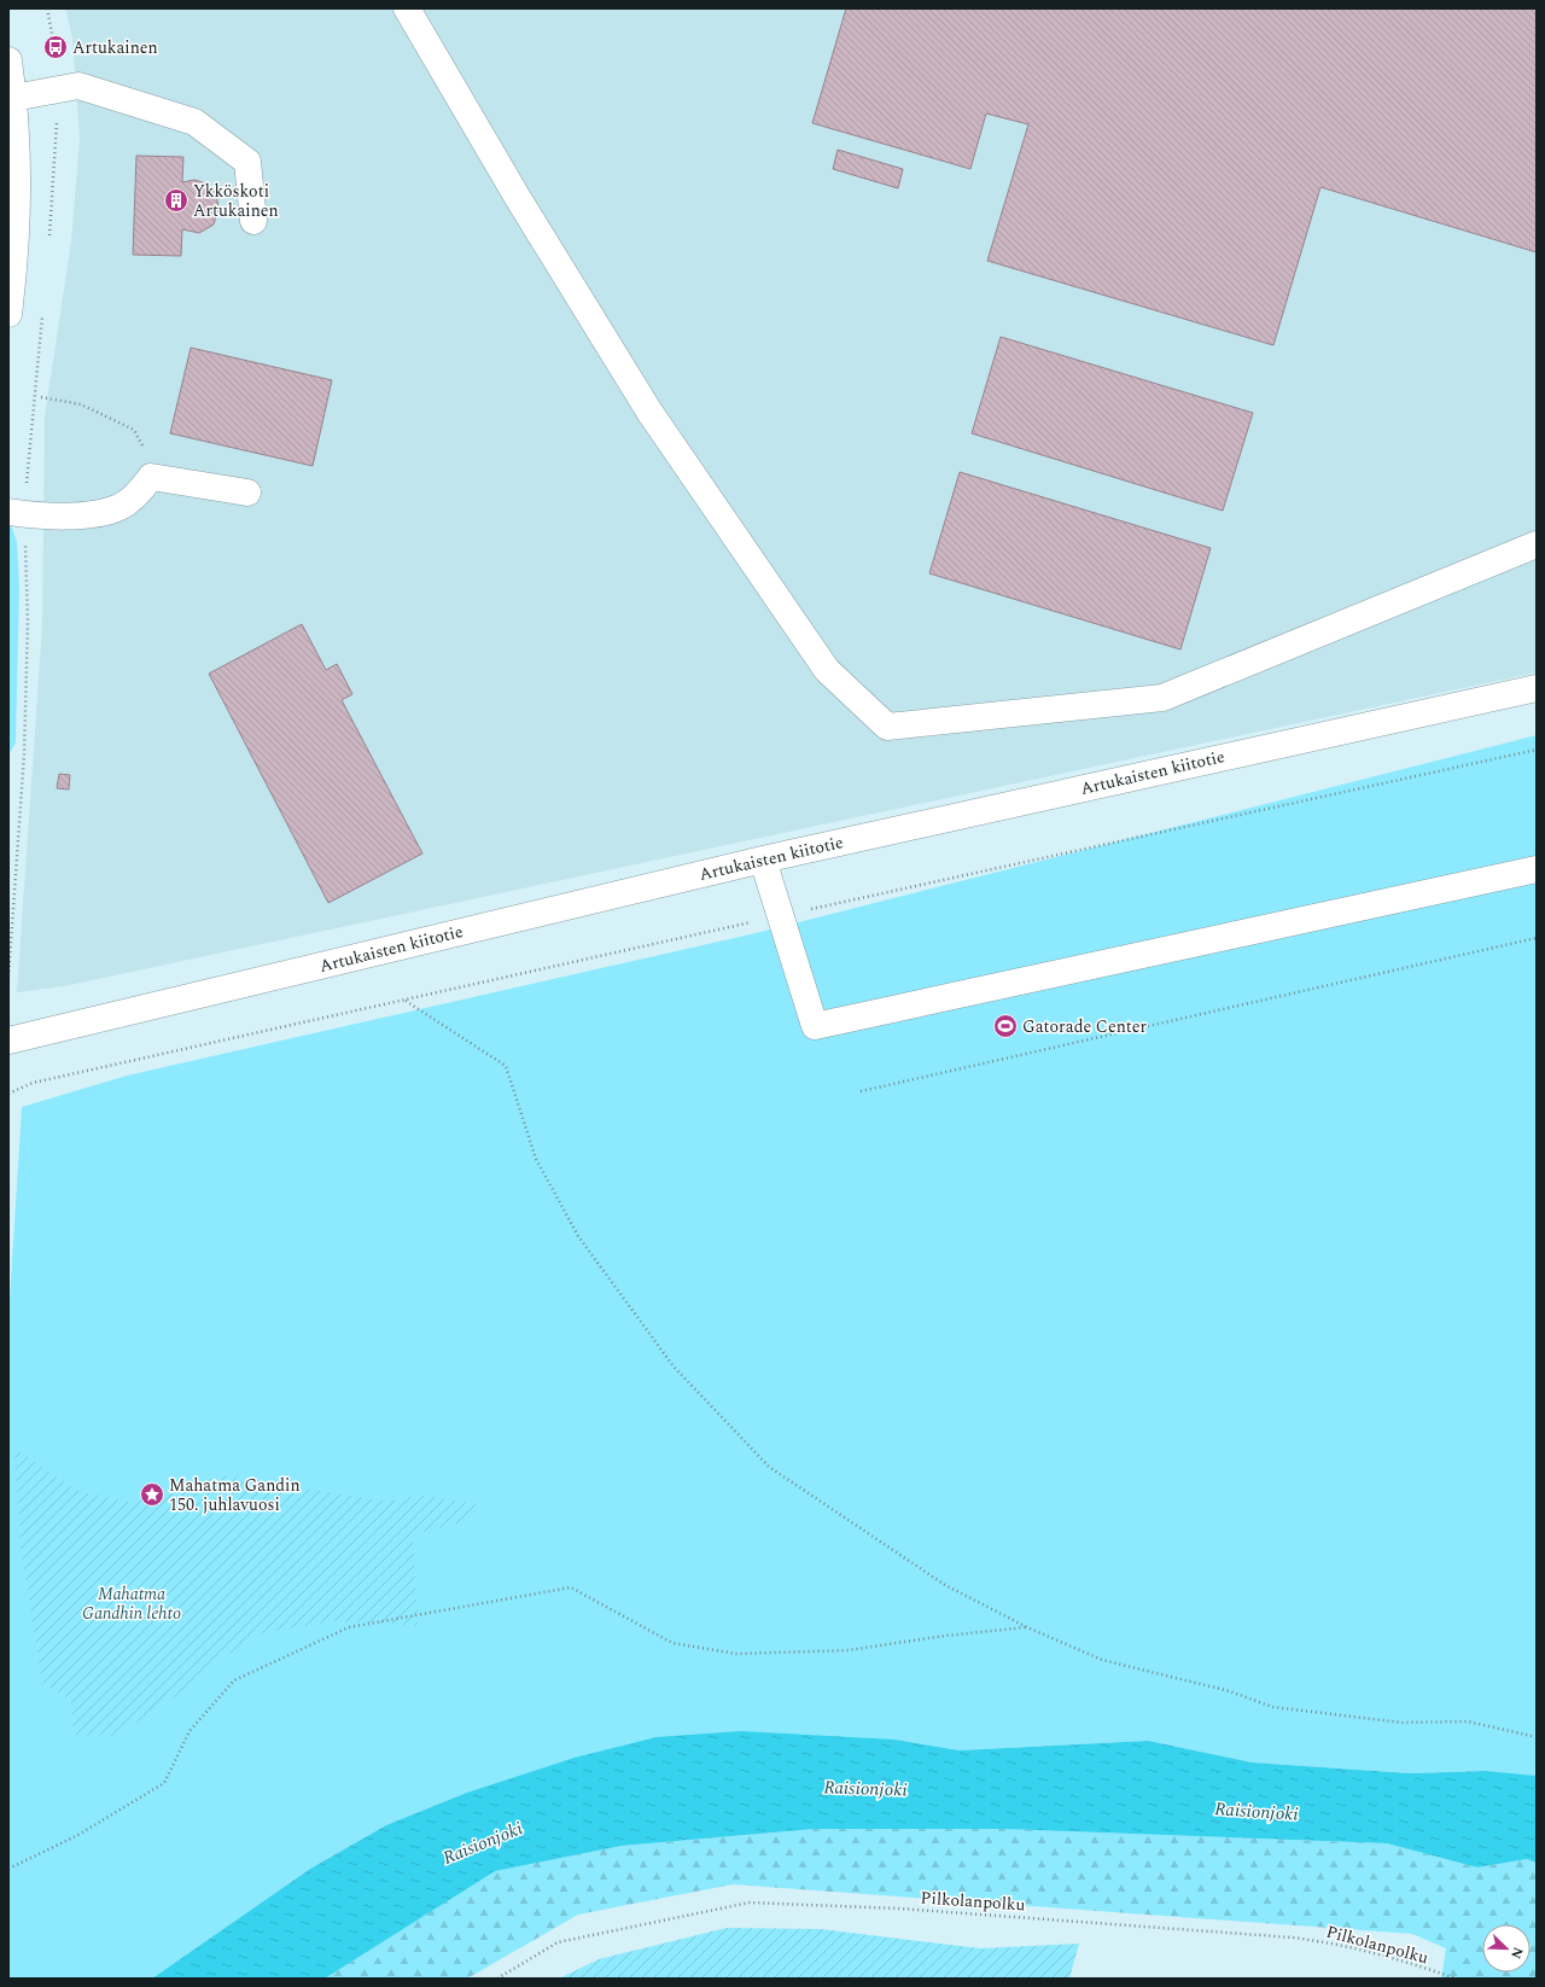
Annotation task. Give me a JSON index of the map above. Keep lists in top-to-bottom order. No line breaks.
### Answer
{"streets":{"street":["Artukaisten kiitotie"],"path":["Pilkolanpolku"]},"water":["Raisionjoki"],"parks":["Mahatma Gandhin lehto"],"places":{"bus stop":["Artukainen"],"building":["Ykköskoti Artukainen"],"sports":["Gatorade Center"],"place":["Mahatma Gandin 150. juhlavuosi"]},"north":"bottom right"}
